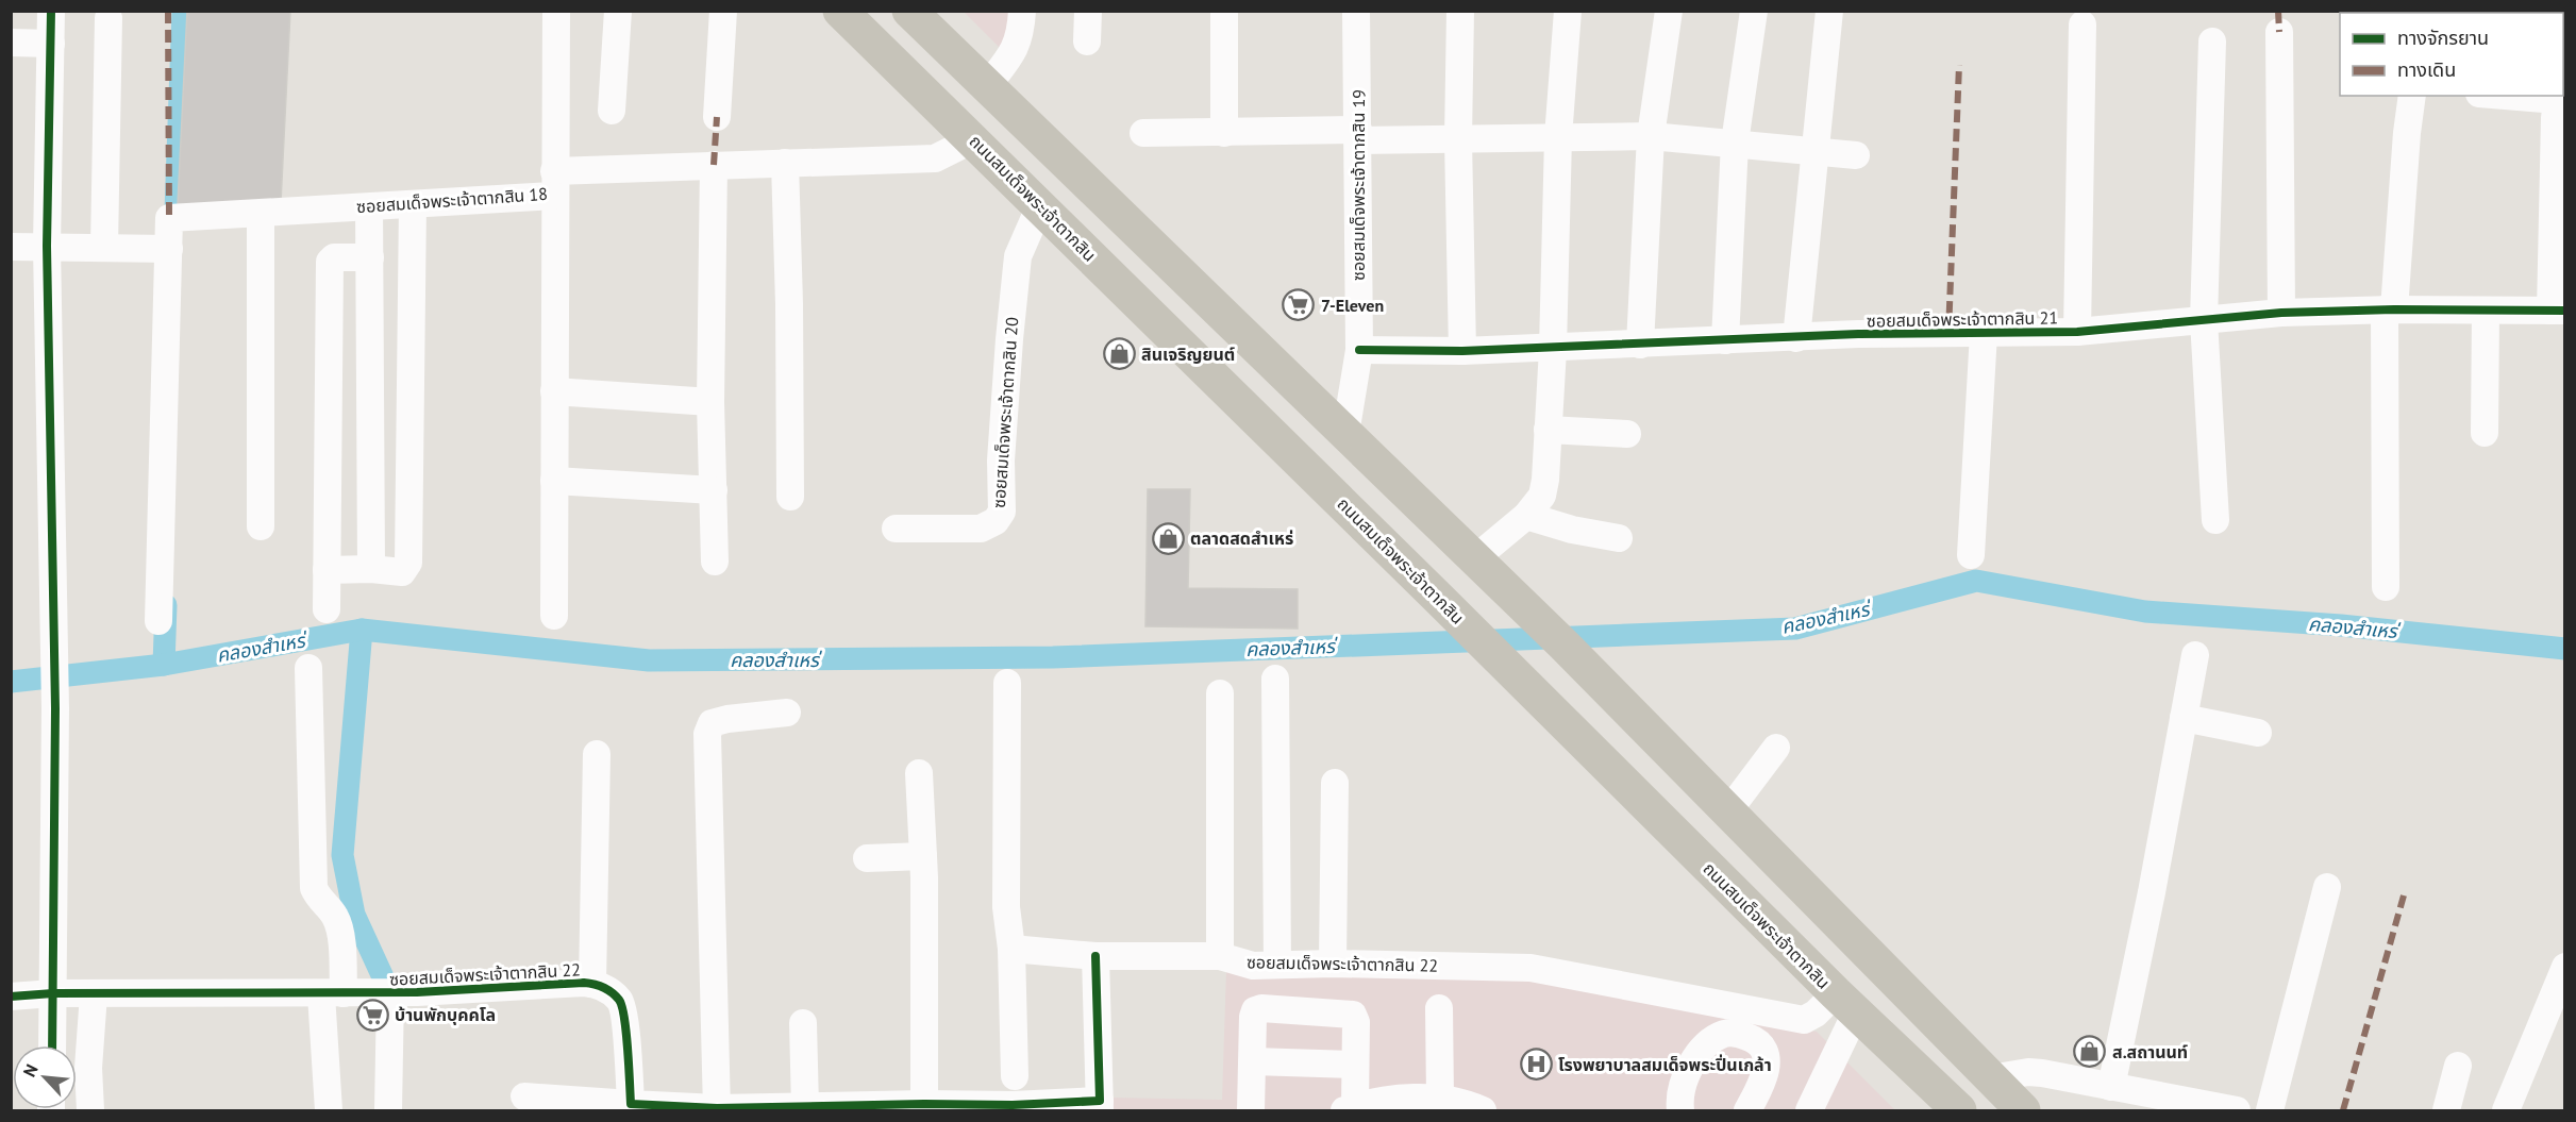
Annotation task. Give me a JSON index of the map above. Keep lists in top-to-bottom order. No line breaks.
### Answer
{"streets":{"main road":["ถนนสมเด็จพระเจ้าตากสิน"],"street":["ซอยสมเด็จพระเจ้าตากสิน 19","ซอยสมเด็จพระเจ้าตากสิน 18","ซอยสมเด็จพระเจ้าตากสิน 21","ซอยสมเด็จพระเจ้าตากสิน 20","ซอยสมเด็จพระเจ้าตากสิน 22"]},"crossings":[["ซอยสมเด็จพระเจ้าตากสิน 19","ซอยสมเด็จพระเจ้าตากสิน 21"],["ถนนสมเด็จพระเจ้าตากสิน","ซอยสมเด็จพระเจ้าตากสิน 18"],["ถนนสมเด็จพระเจ้าตากสิน","ซอยสมเด็จพระเจ้าตากสิน 20"],["ถนนสมเด็จพระเจ้าตากสิน","ซอยสมเด็จพระเจ้าตากสิน 22"]],"water":["คลองสำเหร่"],"places":{"supermarket":["7-Eleven","บ้านพักบุคคโล"],"shop":["สินเจริญยนต์","ตลาดสดสำเหร่","ส.สถานนท์"],"hospital":["โรงพยาบาลสมเด็จพระปิ่นเกล้า"]},"legend":["ทางจักรยาน","ทางเดิน"],"north":"top left"}
